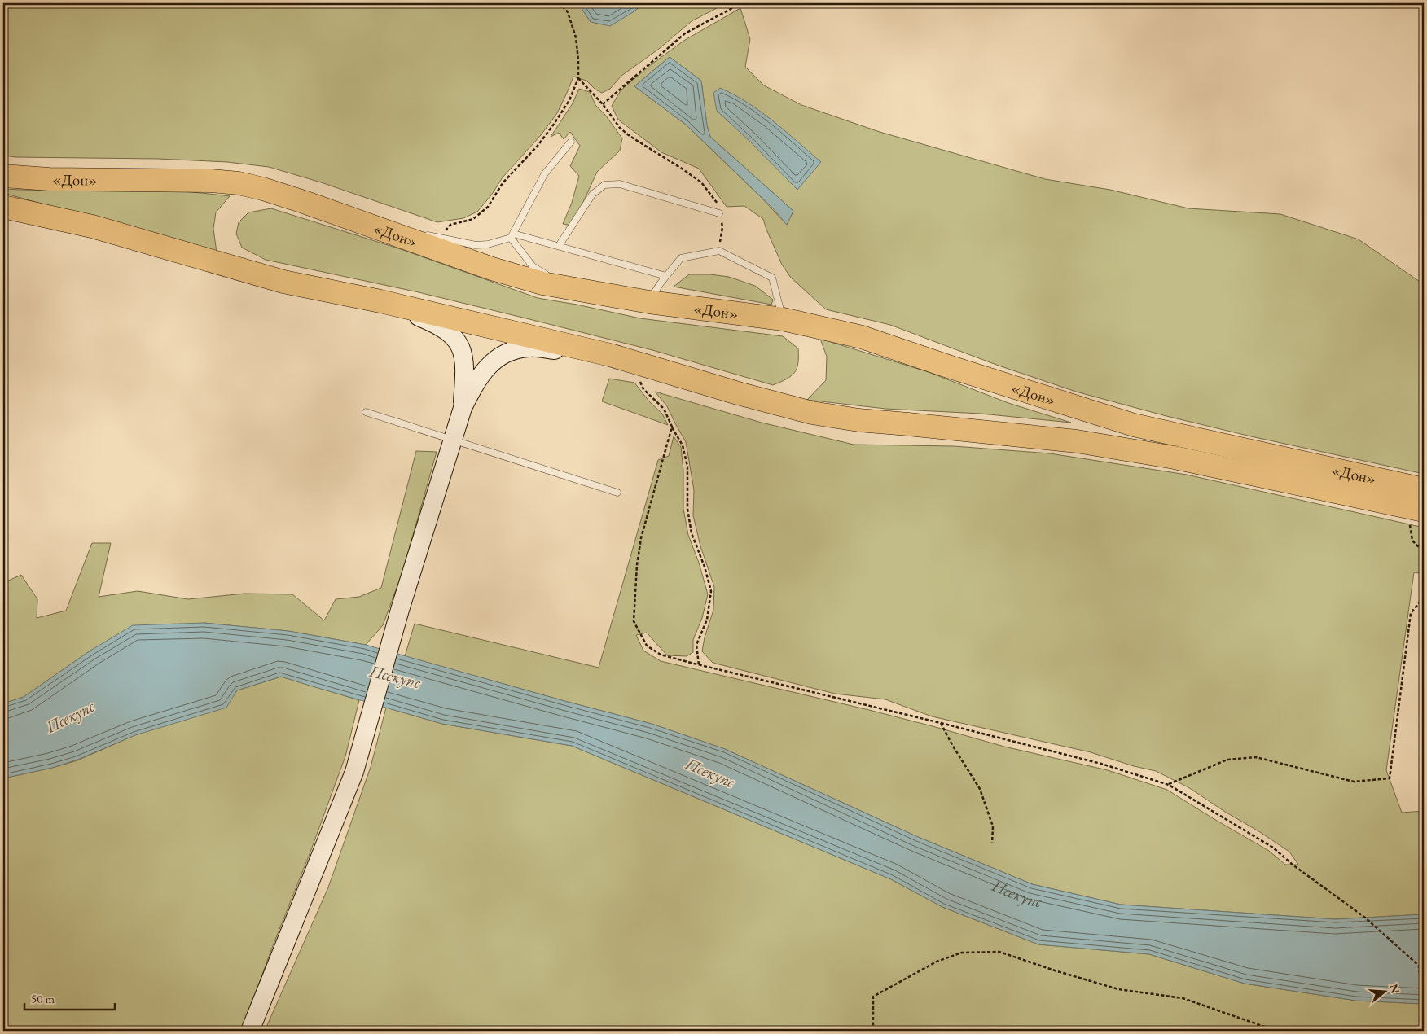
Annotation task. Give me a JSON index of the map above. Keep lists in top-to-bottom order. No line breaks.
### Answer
{"streets":{"highway":["«Дон»"]},"water":["Псекупс"],"scale_bar":"50 m","north":"right"}
